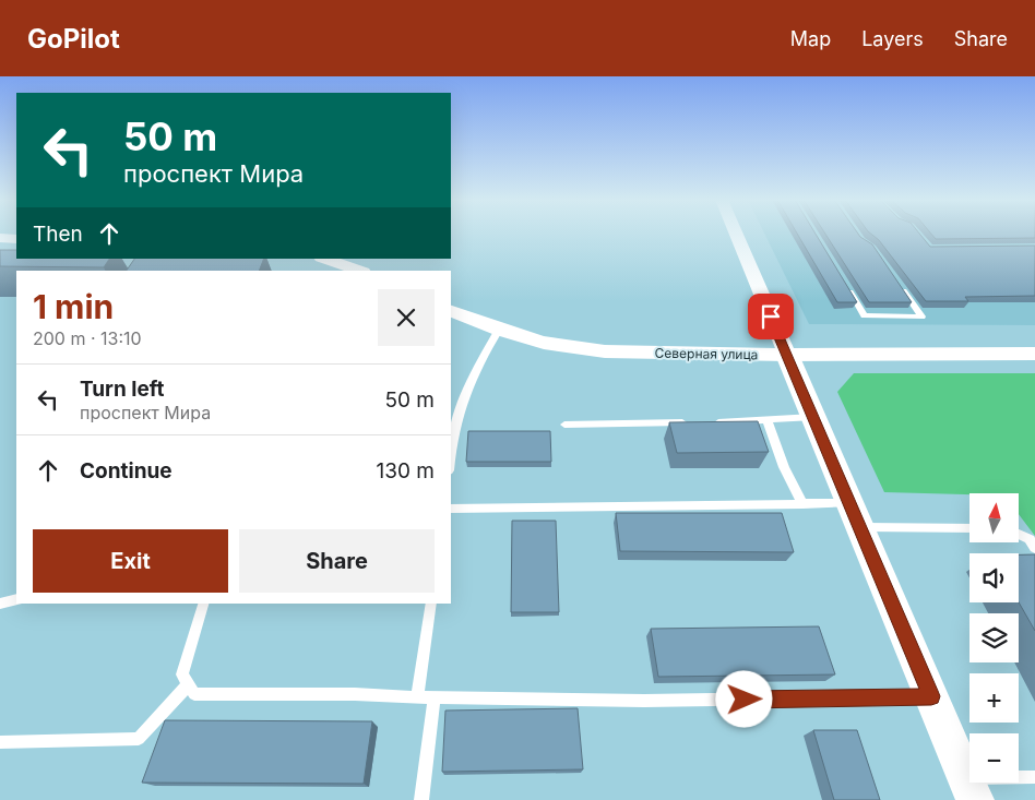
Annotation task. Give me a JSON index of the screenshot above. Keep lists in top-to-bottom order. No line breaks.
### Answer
{"streets":{"street":["Северная улица"]},"north":"top","page":{"header":"GoPilot","nav":["Map","Layers","Share"],"turn":["50 m","проспект Мира"],"then":"Then","heading":["1 min","200 m · 13:10"],"list":[{"name":"Turn left","note":"проспект Мира","value":"50 m"},{"name":"Continue","value":"130 m"}],"map_buttons":["+","−"],"buttons":["Exit","Share"]}}
